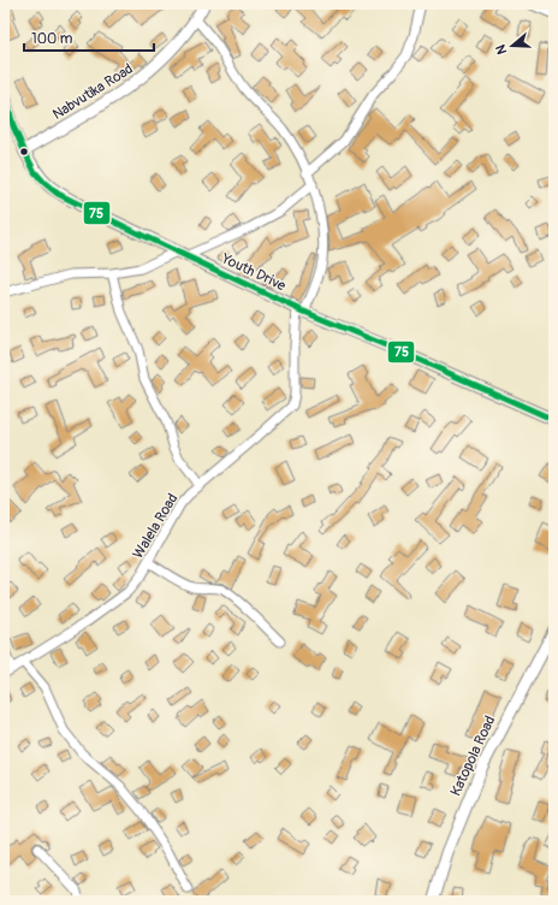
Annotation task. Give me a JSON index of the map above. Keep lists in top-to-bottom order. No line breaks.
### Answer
{"streets":{"street":["Nabvutika Road","Youth Drive","Walela Road","Katopola Road"]},"crossings":[["Nabvutika Road","Youth Drive"],["Nabvutika Road","Walela Road"],["Youth Drive","Walela Road"]],"lines":["transit line 75"],"scale_bar":"100 m","north":"left"}
